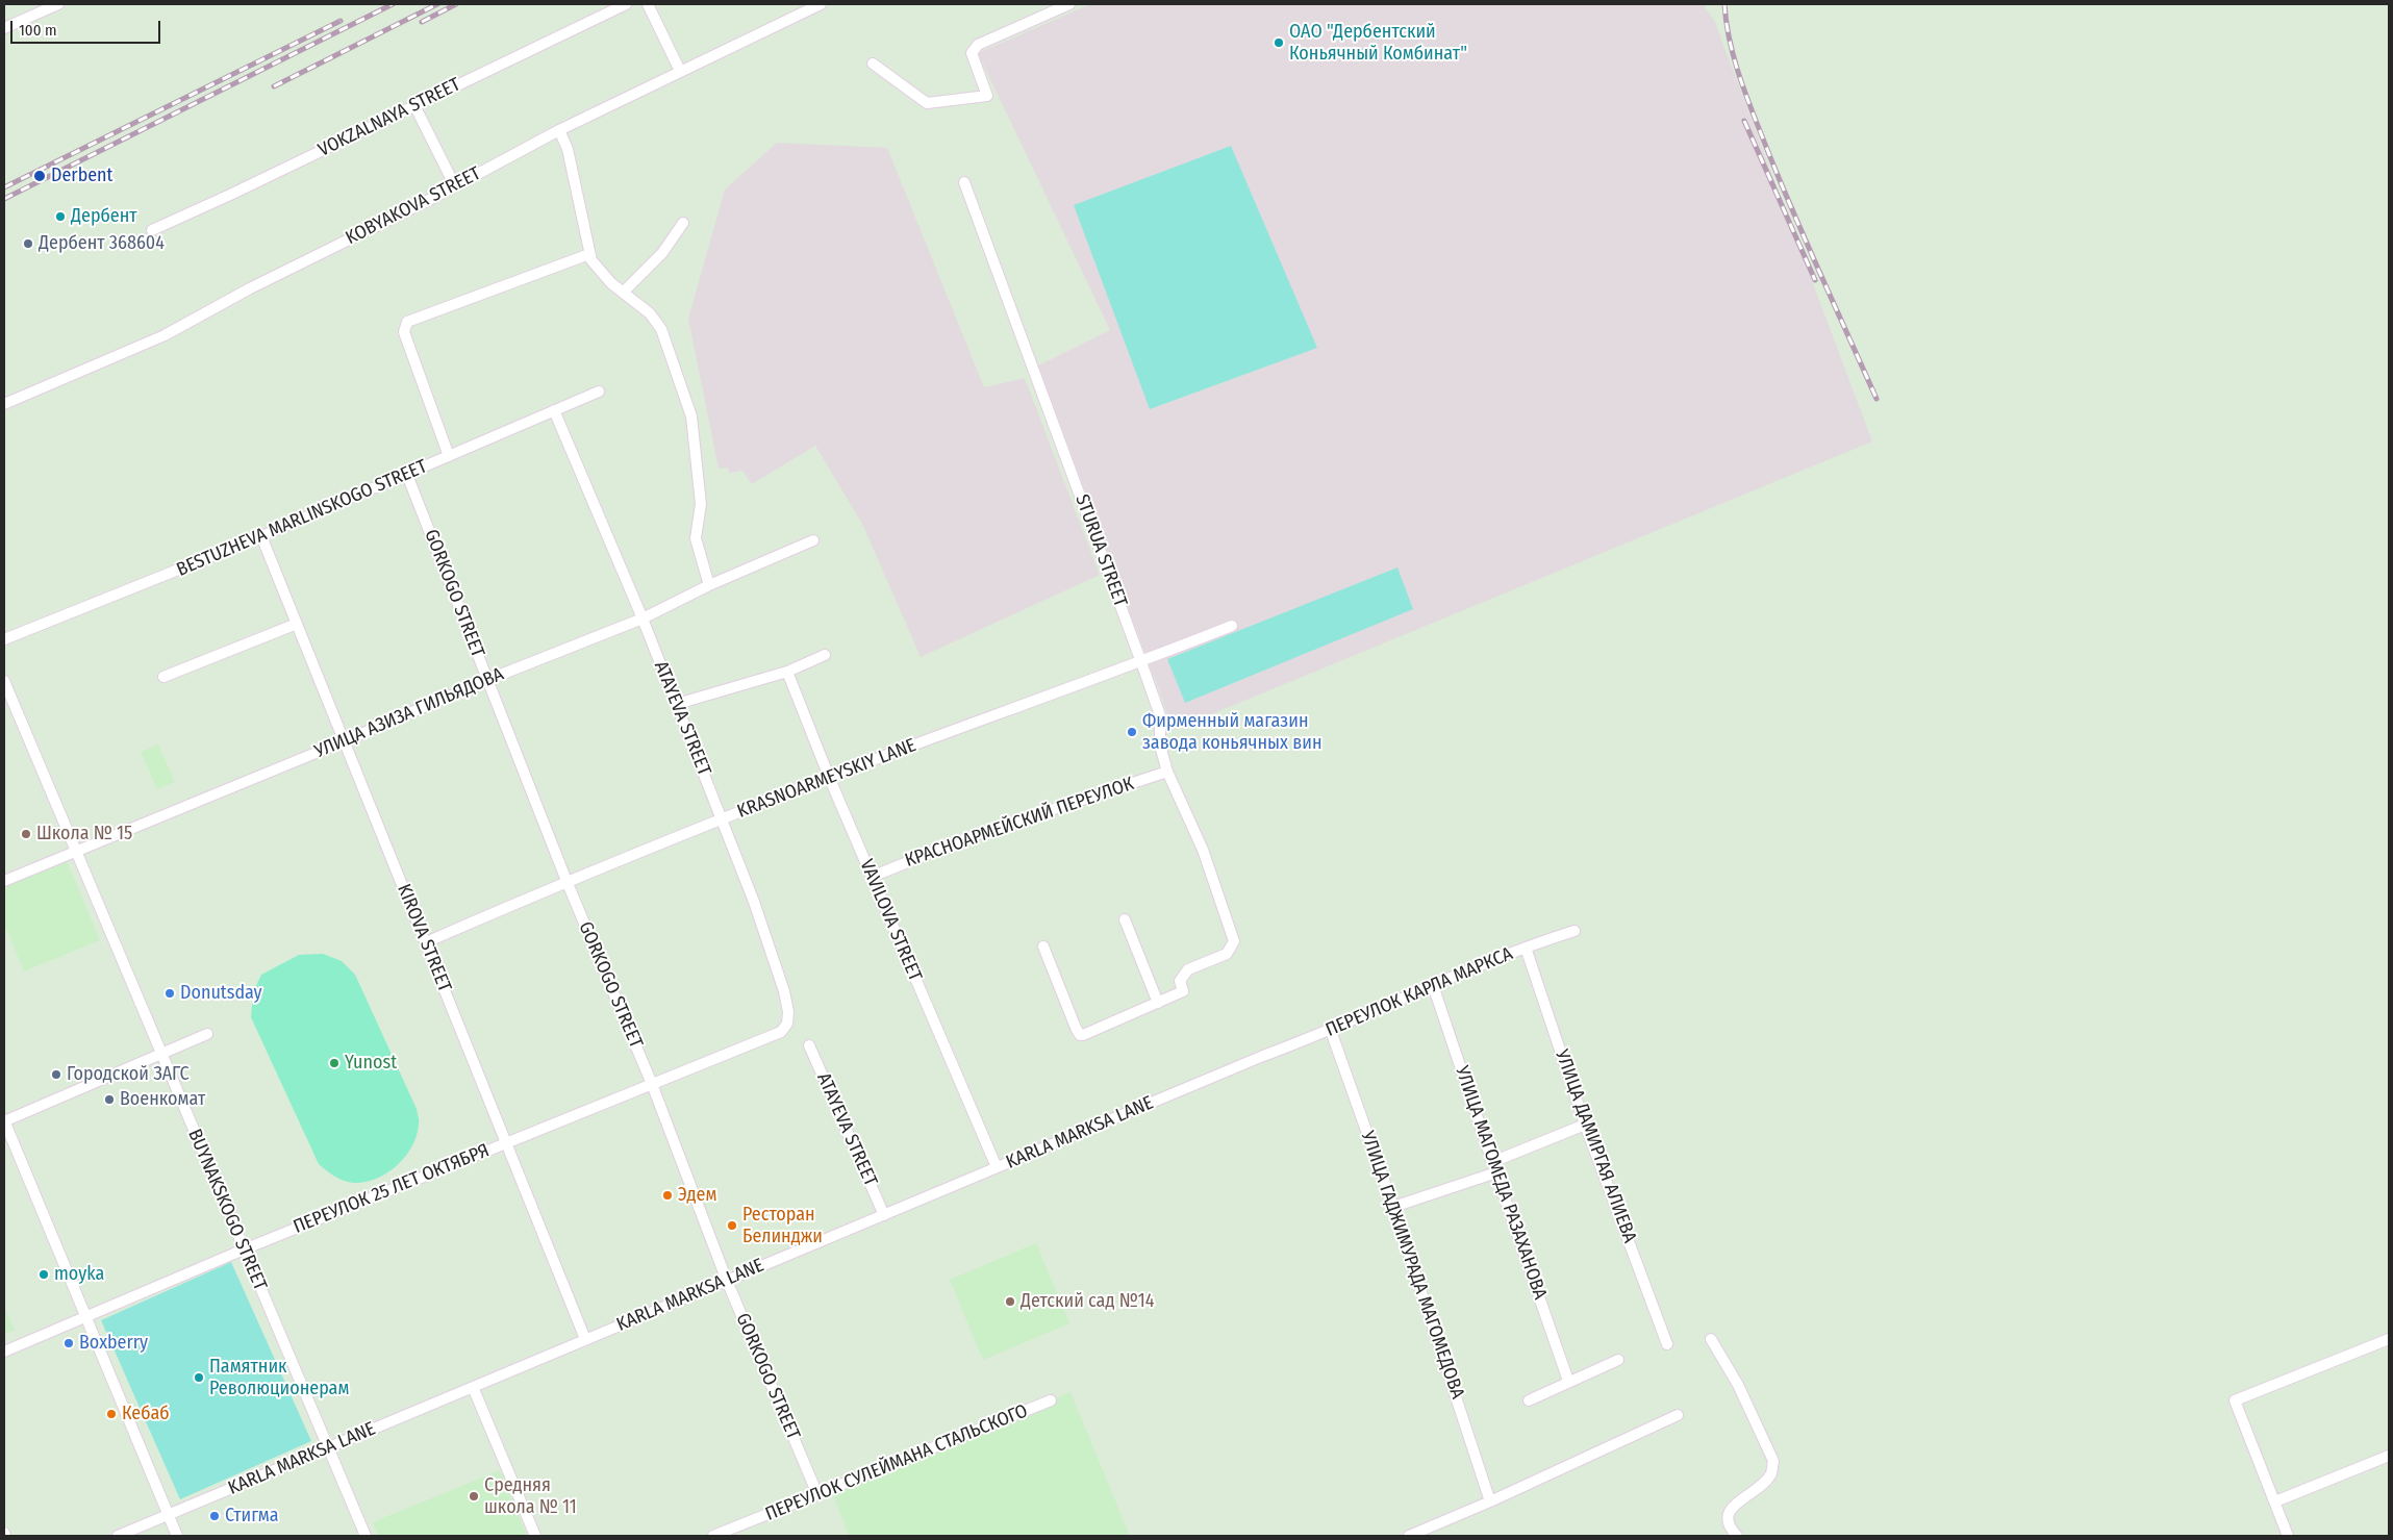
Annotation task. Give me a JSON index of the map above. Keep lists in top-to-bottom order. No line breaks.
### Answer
{"streets":{"street":["VOKZALNAYA STREET","KOBYAKOVA STREET","BESTUZHEVA MARLINSKOGO STREET","STURUA STREET","GORKOGO STREET","УЛИЦА АЗИЗА ГИЛЬЯДОВА","ATAYEVA STREET","KRASNOARMEYSKIY LANE","КРАСНОАРМЕЙСКИЙ ПЕРЕУЛОК","VAVILOVA STREET","KIROVA STREET","ПЕРЕУЛОК КАРЛА МАРКСА","KARLA MARKSA LANE","УЛИЦА ДАМИРГАЯ АЛИЕВА","УЛИЦА МАГОМЕДА РАЗАХАНОВА","ПЕРЕУЛОК 25 ЛЕТ ОКТЯБРЯ","BUYNAKSKOGO STREET","УЛИЦА ГАДЖИМУРАДА МАГОМЕДОВА","ПЕРЕУЛОК СУЛЕЙМАНА СТАЛЬСКОГО"]},"crossings":[["BESTUZHEVA MARLINSKOGO STREET","GORKOGO STREET"],["BESTUZHEVA MARLINSKOGO STREET","ATAYEVA STREET"],["BESTUZHEVA MARLINSKOGO STREET","KIROVA STREET"],["STURUA STREET","KRASNOARMEYSKIY LANE"],["STURUA STREET","КРАСНОАРМЕЙСКИЙ ПЕРЕУЛОК"],["GORKOGO STREET","УЛИЦА АЗИЗА ГИЛЬЯДОВА"],["GORKOGO STREET","KRASNOARMEYSKIY LANE"],["GORKOGO STREET","KARLA MARKSA LANE"],["GORKOGO STREET","ПЕРЕУЛОК 25 ЛЕТ ОКТЯБРЯ"],["GORKOGO STREET","ПЕРЕУЛОК СУЛЕЙМАНА СТАЛЬСКОГО"],["УЛИЦА АЗИЗА ГИЛЬЯДОВА","ATAYEVA STREET"],["УЛИЦА АЗИЗА ГИЛЬЯДОВА","KIROVA STREET"],["УЛИЦА АЗИЗА ГИЛЬЯДОВА","BUYNAKSKOGO STREET"],["ATAYEVA STREET","KRASNOARMEYSKIY LANE"],["ATAYEVA STREET","KARLA MARKSA LANE"],["ATAYEVA STREET","ПЕРЕУЛОК 25 ЛЕТ ОКТЯБРЯ"],["KRASNOARMEYSKIY LANE","VAVILOVA STREET"],["KRASNOARMEYSKIY LANE","KIROVA STREET"],["КРАСНОАРМЕЙСКИЙ ПЕРЕУЛОК","VAVILOVA STREET"],["VAVILOVA STREET","ПЕРЕУЛОК КАРЛА МАРКСА"],["VAVILOVA STREET","KARLA MARKSA LANE"],["KIROVA STREET","KARLA MARKSA LANE"],["KIROVA STREET","ПЕРЕУЛОК 25 ЛЕТ ОКТЯБРЯ"],["ПЕРЕУЛОК КАРЛА МАРКСА","KARLA MARKSA LANE"],["ПЕРЕУЛОК КАРЛА МАРКСА","УЛИЦА ДАМИРГАЯ АЛИЕВА"],["ПЕРЕУЛОК КАРЛА МАРКСА","УЛИЦА МАГОМЕДА РАЗАХАНОВА"],["ПЕРЕУЛОК КАРЛА МАРКСА","УЛИЦА ГАДЖИМУРАДА МАГОМЕДОВА"],["KARLA MARKSA LANE","BUYNAKSKOGO STREET"],["ПЕРЕУЛОК 25 ЛЕТ ОКТЯБРЯ","BUYNAKSKOGO STREET"]],"places":["ОАО \"Дербентский Коньячный Комбинат\"","Derbent","Дербент","Дербент 368604","Фирменный магазин завода коньячных вин","Школа № 15","Donutsday","Yunost","Городской ЗАГС","Военкомат","Эдем","Ресторан Белинджи","moyka","Детский сад №14","Boxberry","Памятник Революционерам","Кебаб","Средняя школа № 11","Стигма"],"scale_bar":"100 m"}
